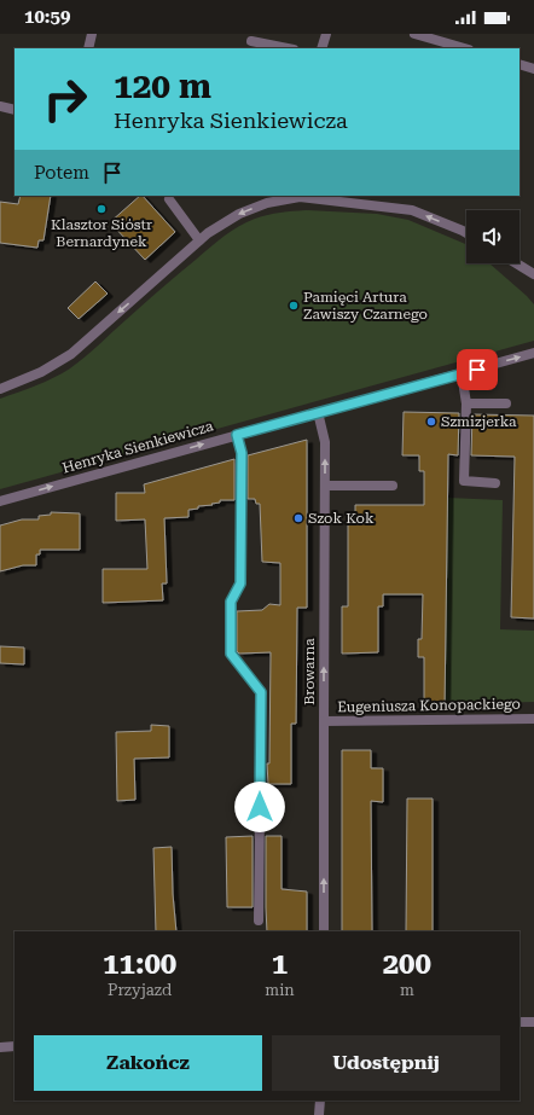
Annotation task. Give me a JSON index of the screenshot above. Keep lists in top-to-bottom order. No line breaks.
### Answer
{"streets":{"street":["Henryka Sienkiewicza","Browarna","Eugeniusza Konopackiego"]},"crossings":[["Henryka Sienkiewicza","Browarna"],["Browarna","Eugeniusza Konopackiego"]],"one_way":["Henryka Sienkiewicza"],"places":["Klasztor Sióstr Bernardynek","Pamięci Artura Zawiszy Czarnego","Szmizjerka","Szok Kok"],"page":{"status":"10:59","turn":["120 m","Henryka Sienkiewicza"],"then":"Potem","eta":["11:00","Przyjazd","1","min","200","m"],"buttons":["Zakończ","Udostępnij"]}}
